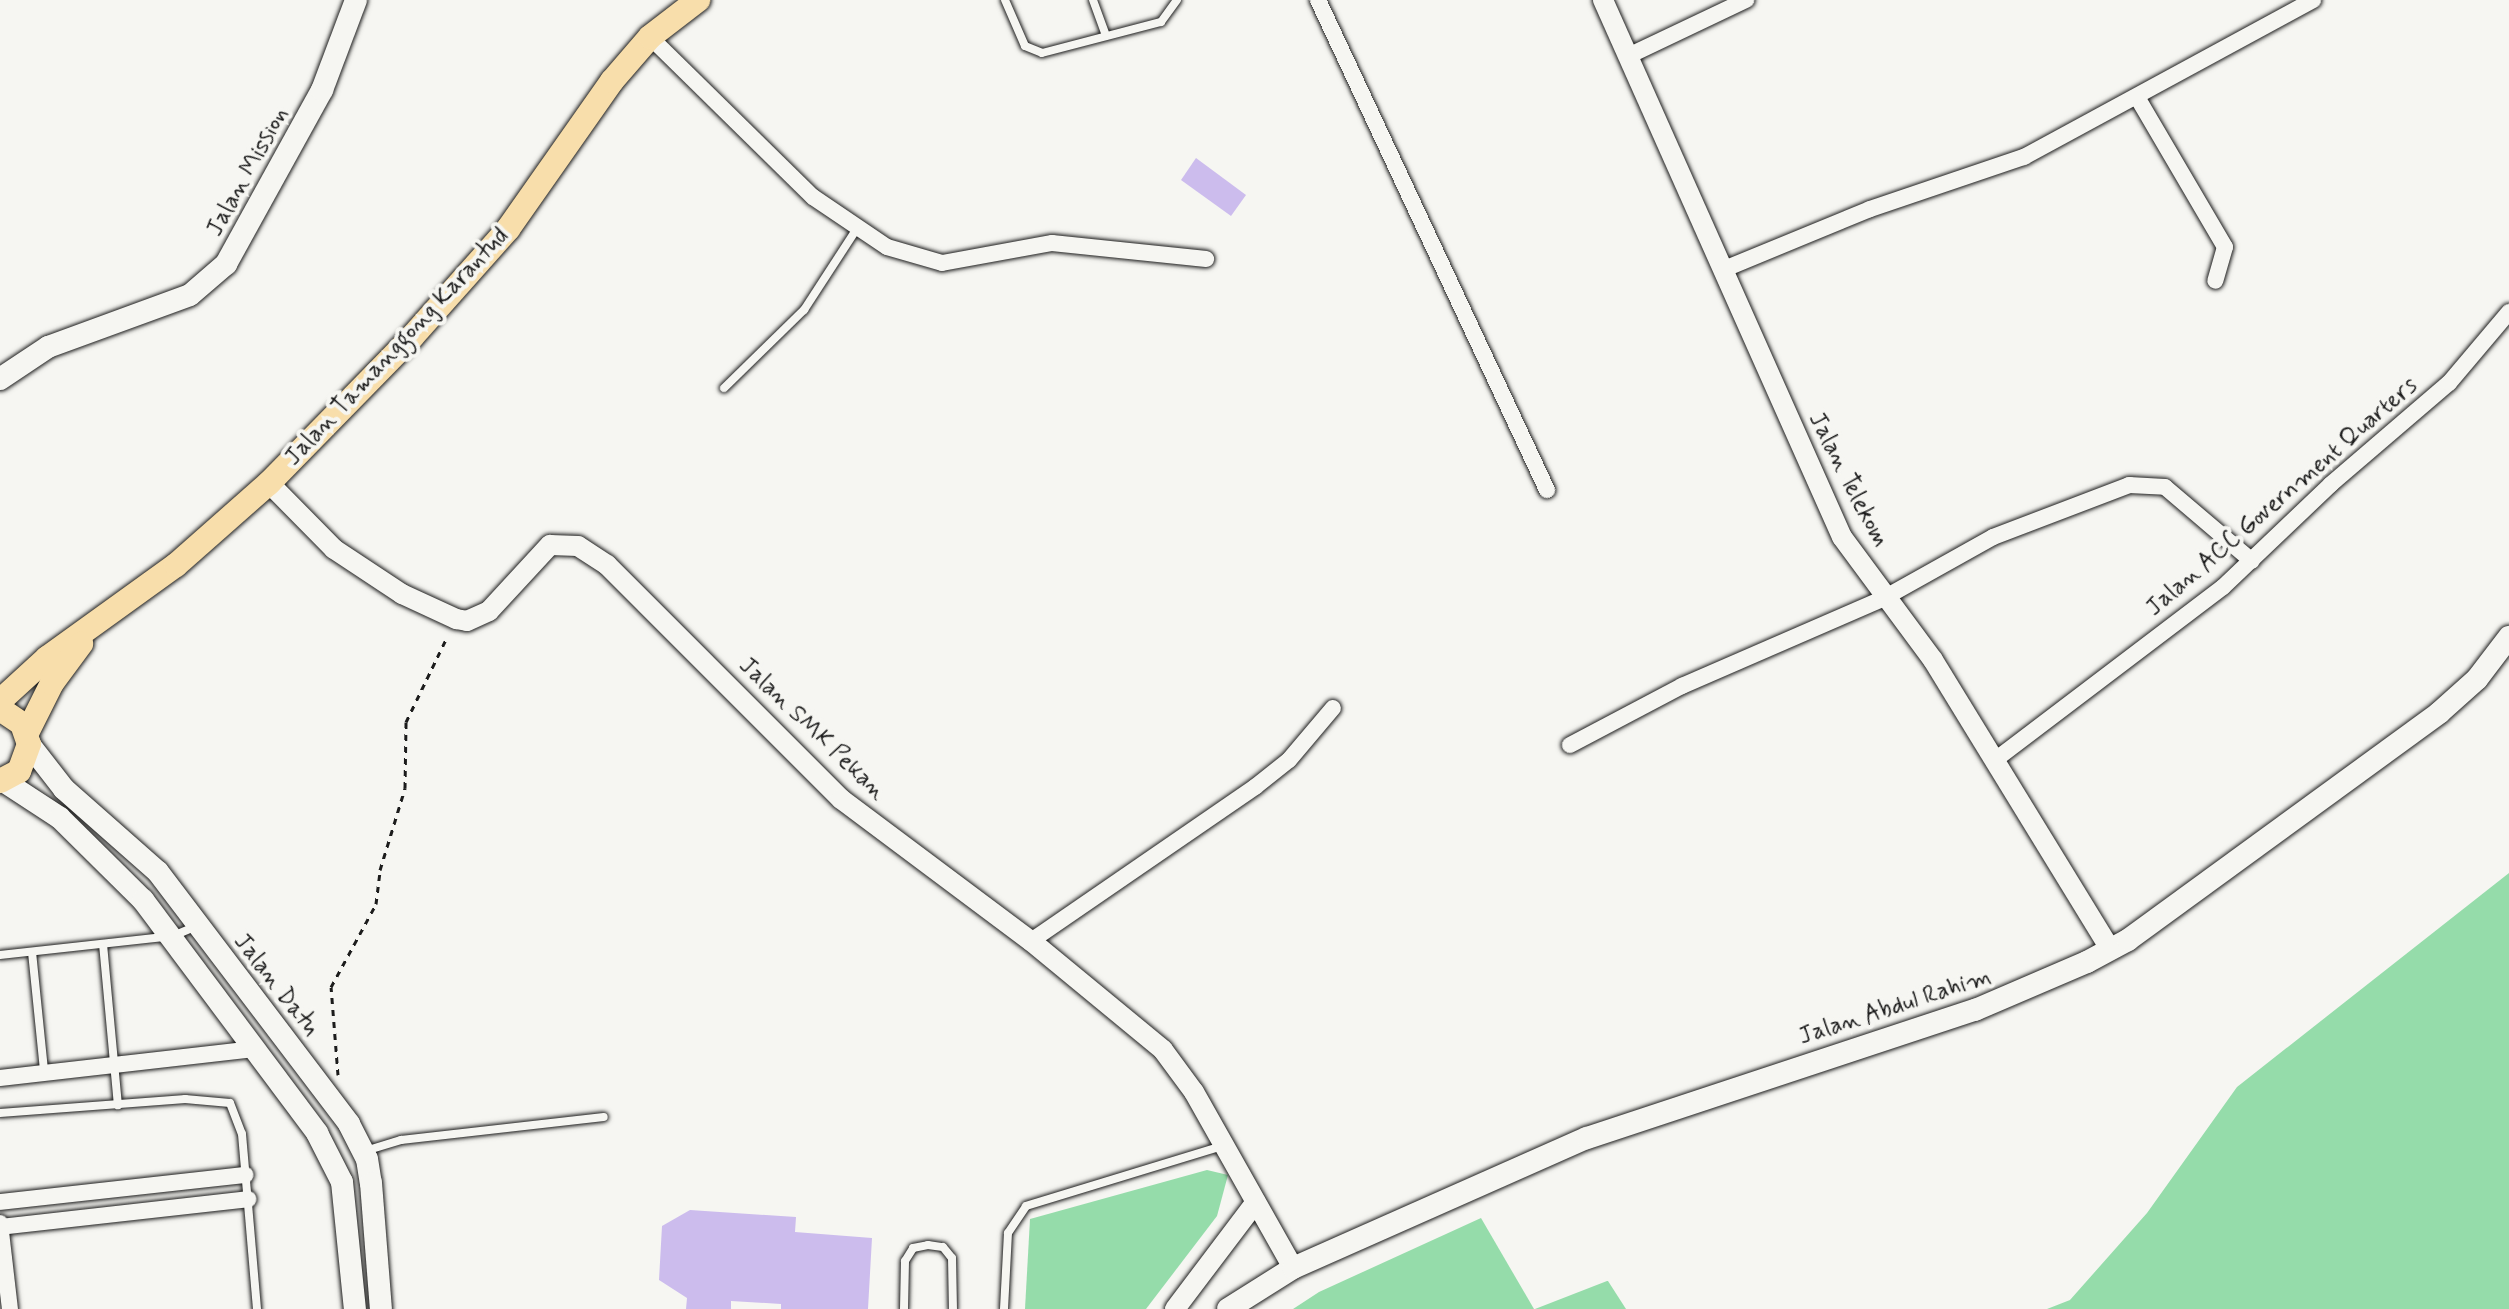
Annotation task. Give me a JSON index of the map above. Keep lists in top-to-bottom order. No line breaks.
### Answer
{"streets":{"main road":["Jalan Mission","Jalan Tamanggong Karantud","Jalan Datu","Jalan Abdul Rahim"],"street":["Jalan Telekom","Jalan ACC Government Quarters","Jalan SMK Pekan"]},"crossings":[["Jalan Tamanggong Karantud","Jalan Datu"],["Jalan Telekom","Jalan ACC Government Quarters"],["Jalan Telekom","Jalan Abdul Rahim"],["Jalan SMK Pekan","Jalan Abdul Rahim"]]}
